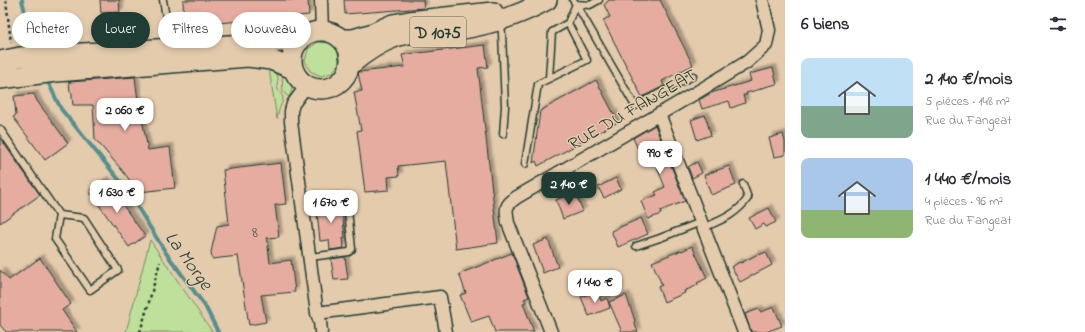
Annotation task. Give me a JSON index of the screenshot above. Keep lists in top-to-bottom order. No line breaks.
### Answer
{"streets":{"main road":["D 1075"],"street":["RUE DU FANGEAT"]},"water":["La Morge"],"house_numbers":["8"],"page":{"heading":"6 biens","chip":["Acheter","Louer","Filtres","Nouveau"],"list":[{"name":"2 140 €/mois","note":"5 pièces · 148 m² · Rue du Fangeat"},{"name":"1 440 €/mois","note":"4 pièces · 96 m² · Rue du Fangeat"}],"price":["2 060 €","990 €","2 140 €","1 630 €","1 670 €","1 440 €"]}}
